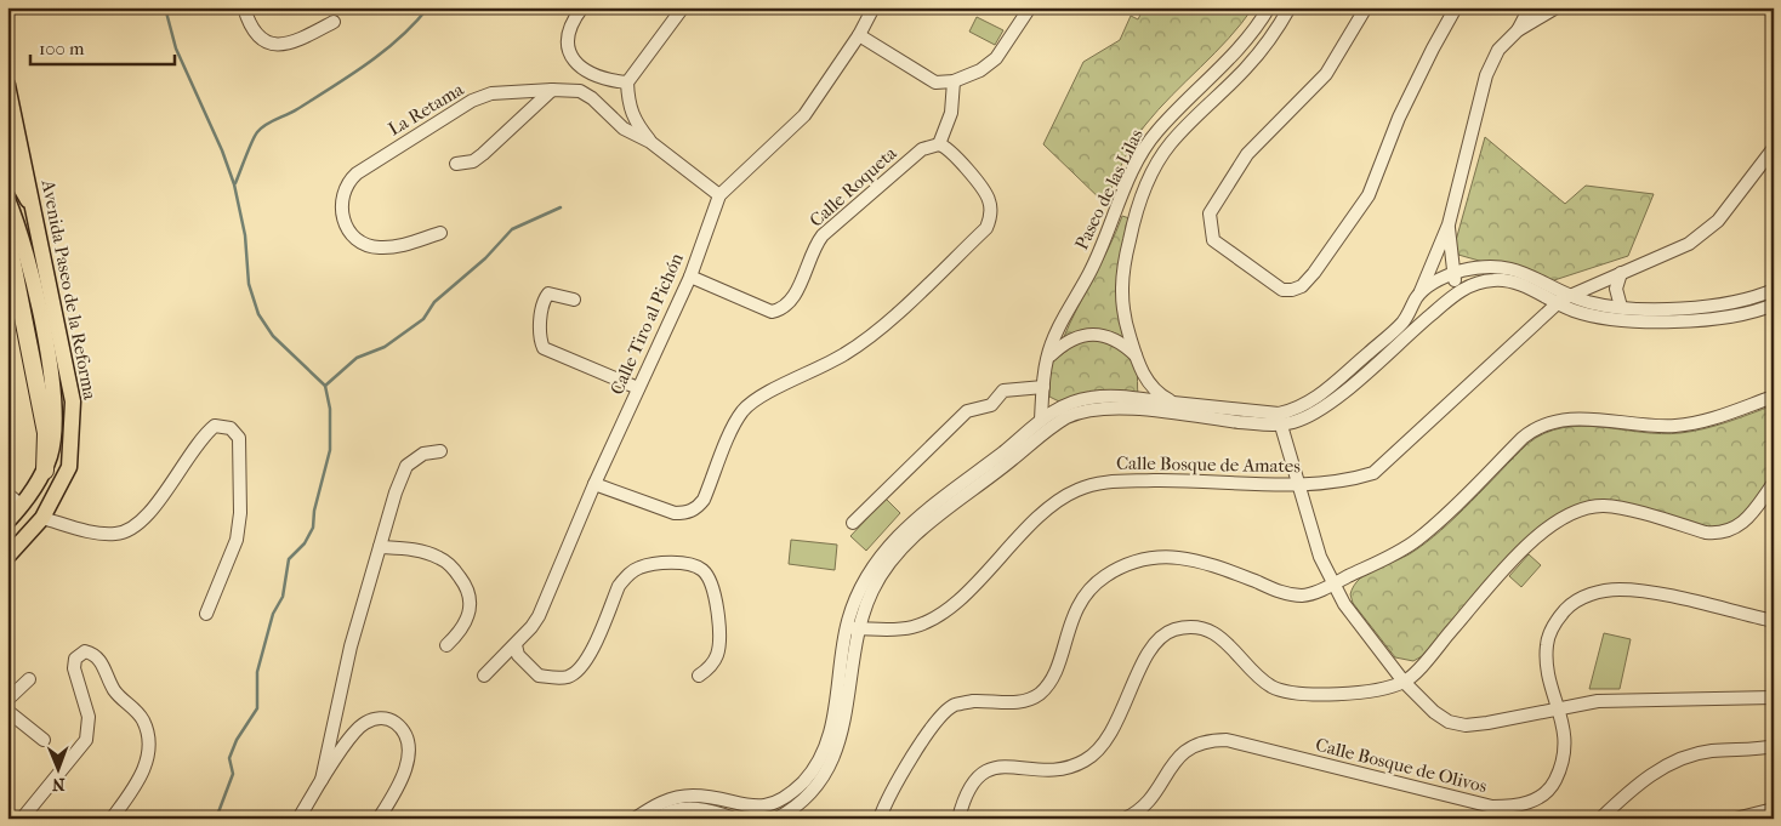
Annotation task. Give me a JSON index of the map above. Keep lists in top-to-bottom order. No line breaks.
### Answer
{"streets":{"main road":["Avenida Paseo de la Reforma"],"street":["La Retama","Calle Roqueta","Paseo de las Lilas","Calle Tiro al Pichón","Calle Bosque de Amates","Calle Bosque de Olivos"]},"crossings":[["La Retama","Calle Tiro al Pichón"],["Calle Roqueta","Calle Tiro al Pichón"]],"scale_bar":"100 m","north":"bottom"}
